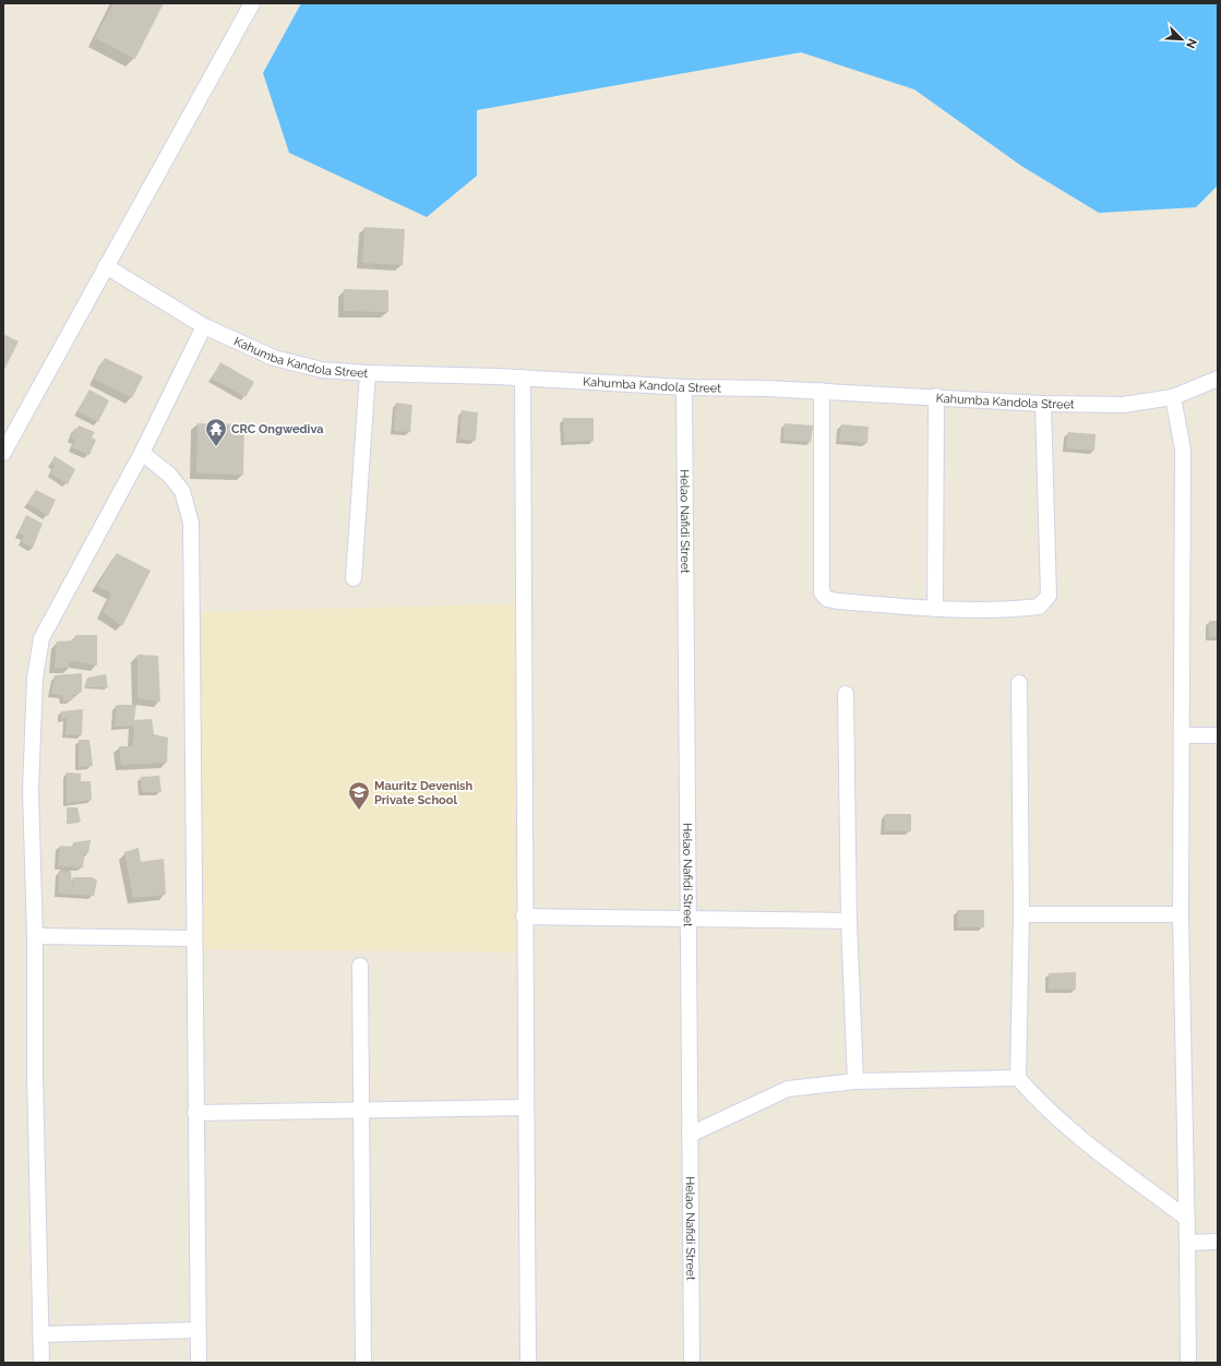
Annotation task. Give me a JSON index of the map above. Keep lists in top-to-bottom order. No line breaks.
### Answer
{"streets":{"street":["Kahumba Kandola Street","Helao Nafidi Street"]},"crossings":[["Kahumba Kandola Street","Helao Nafidi Street"]],"places":{"temple":["CRC Ongwediva"],"school or university":["Mauritz Devenish Private School"]},"north":"bottom right"}
